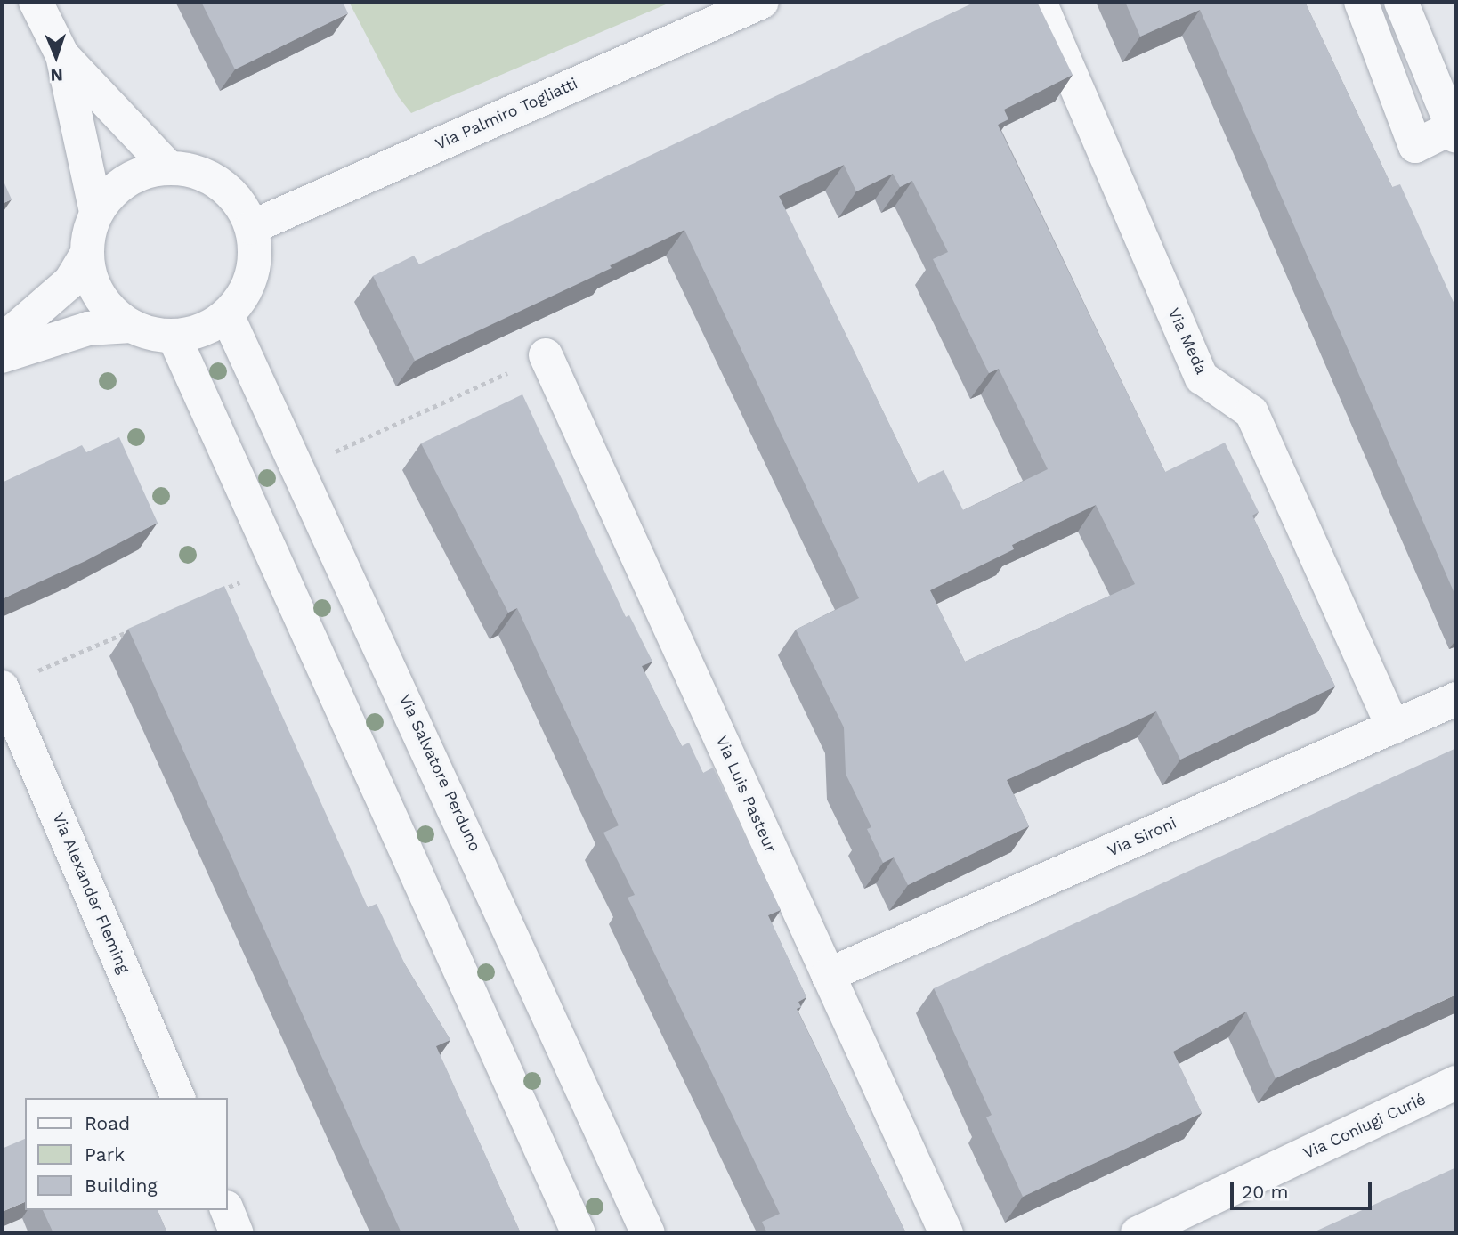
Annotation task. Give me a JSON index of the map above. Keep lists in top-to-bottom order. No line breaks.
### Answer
{"streets":{"street":["Via Palmiro Togliatti","Via Meda","Via Salvatore Perduno","Via Luis Pasteur","Via Sironi","Via Alexander Fleming","Via Coniugi Curié"]},"crossings":[["Via Palmiro Togliatti","Via Salvatore Perduno"],["Via Meda","Via Sironi"],["Via Luis Pasteur","Via Sironi"]],"legend":["Road","Park","Building"],"scale_bar":"20 m","north":"bottom"}
